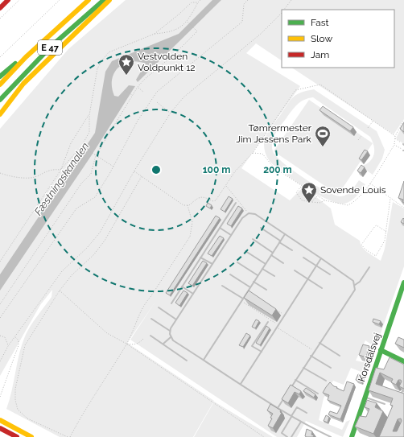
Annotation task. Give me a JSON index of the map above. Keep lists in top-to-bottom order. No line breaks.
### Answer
{"streets":{"main road":["E 47","Korsdalsvej"]},"water":["Fæstningskanalen"],"places":{"place":["Vestvolden Voldpunkt 12","Sovende Louis"],"sports":["Tømrermester Jim Jessens Park"]},"legend":["Fast","Slow","Jam"],"rings":["100 m","200 m"]}
